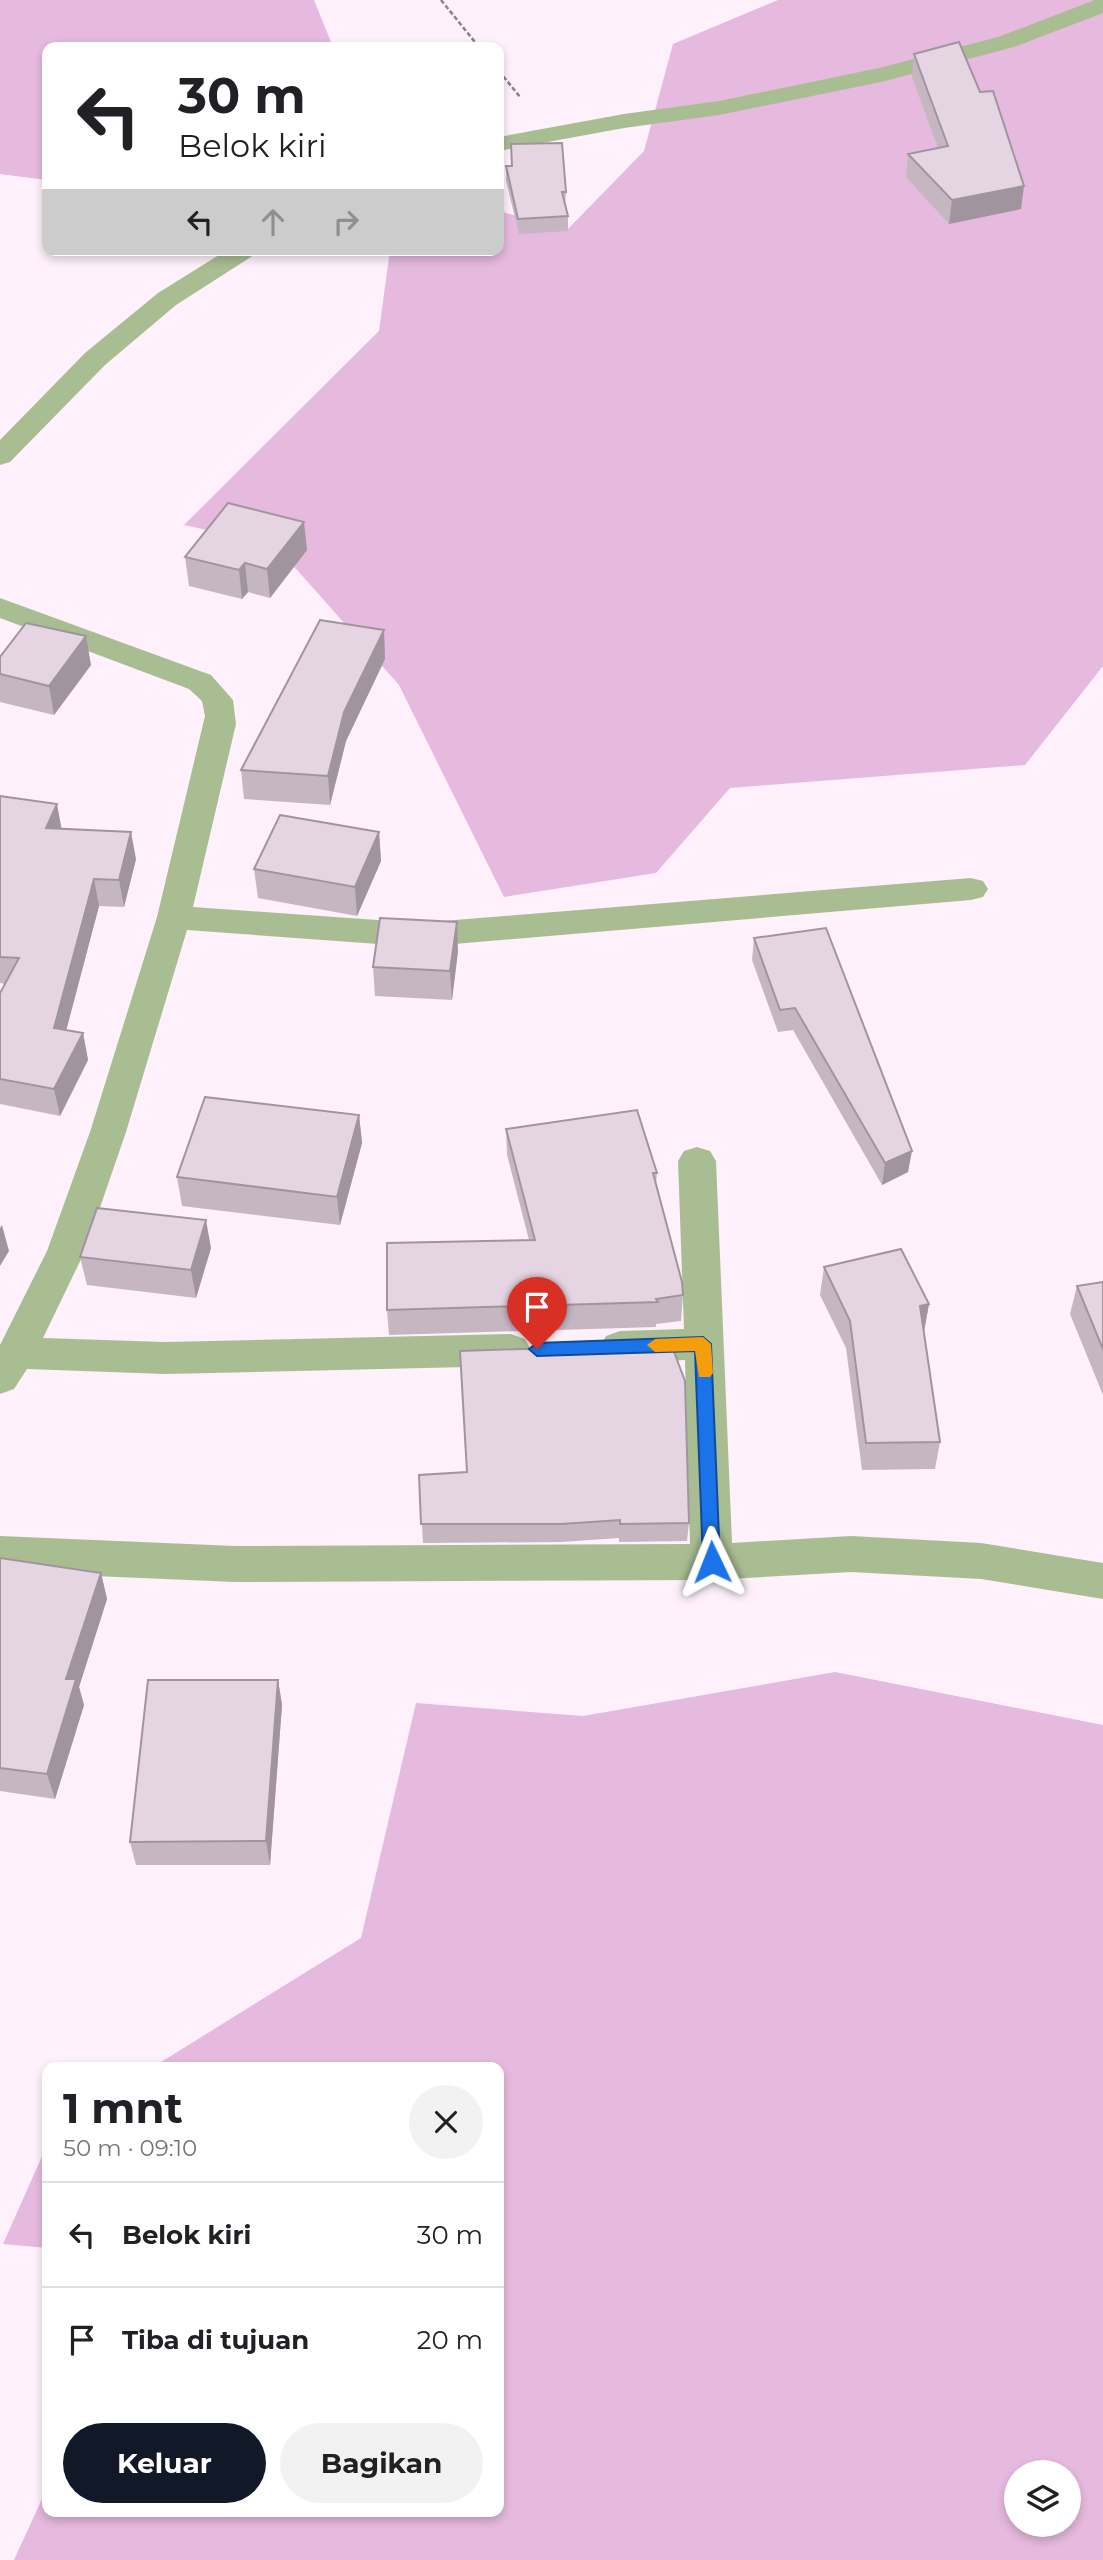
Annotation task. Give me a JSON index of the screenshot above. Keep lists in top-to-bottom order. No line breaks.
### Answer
{"page":{"turn":["30 m","Belok kiri"],"heading":["1 mnt","50 m · 09:10"],"list":[{"name":"Belok kiri","value":"30 m"},{"name":"Tiba di tujuan","value":"20 m"}],"buttons":["Keluar","Bagikan"]}}
